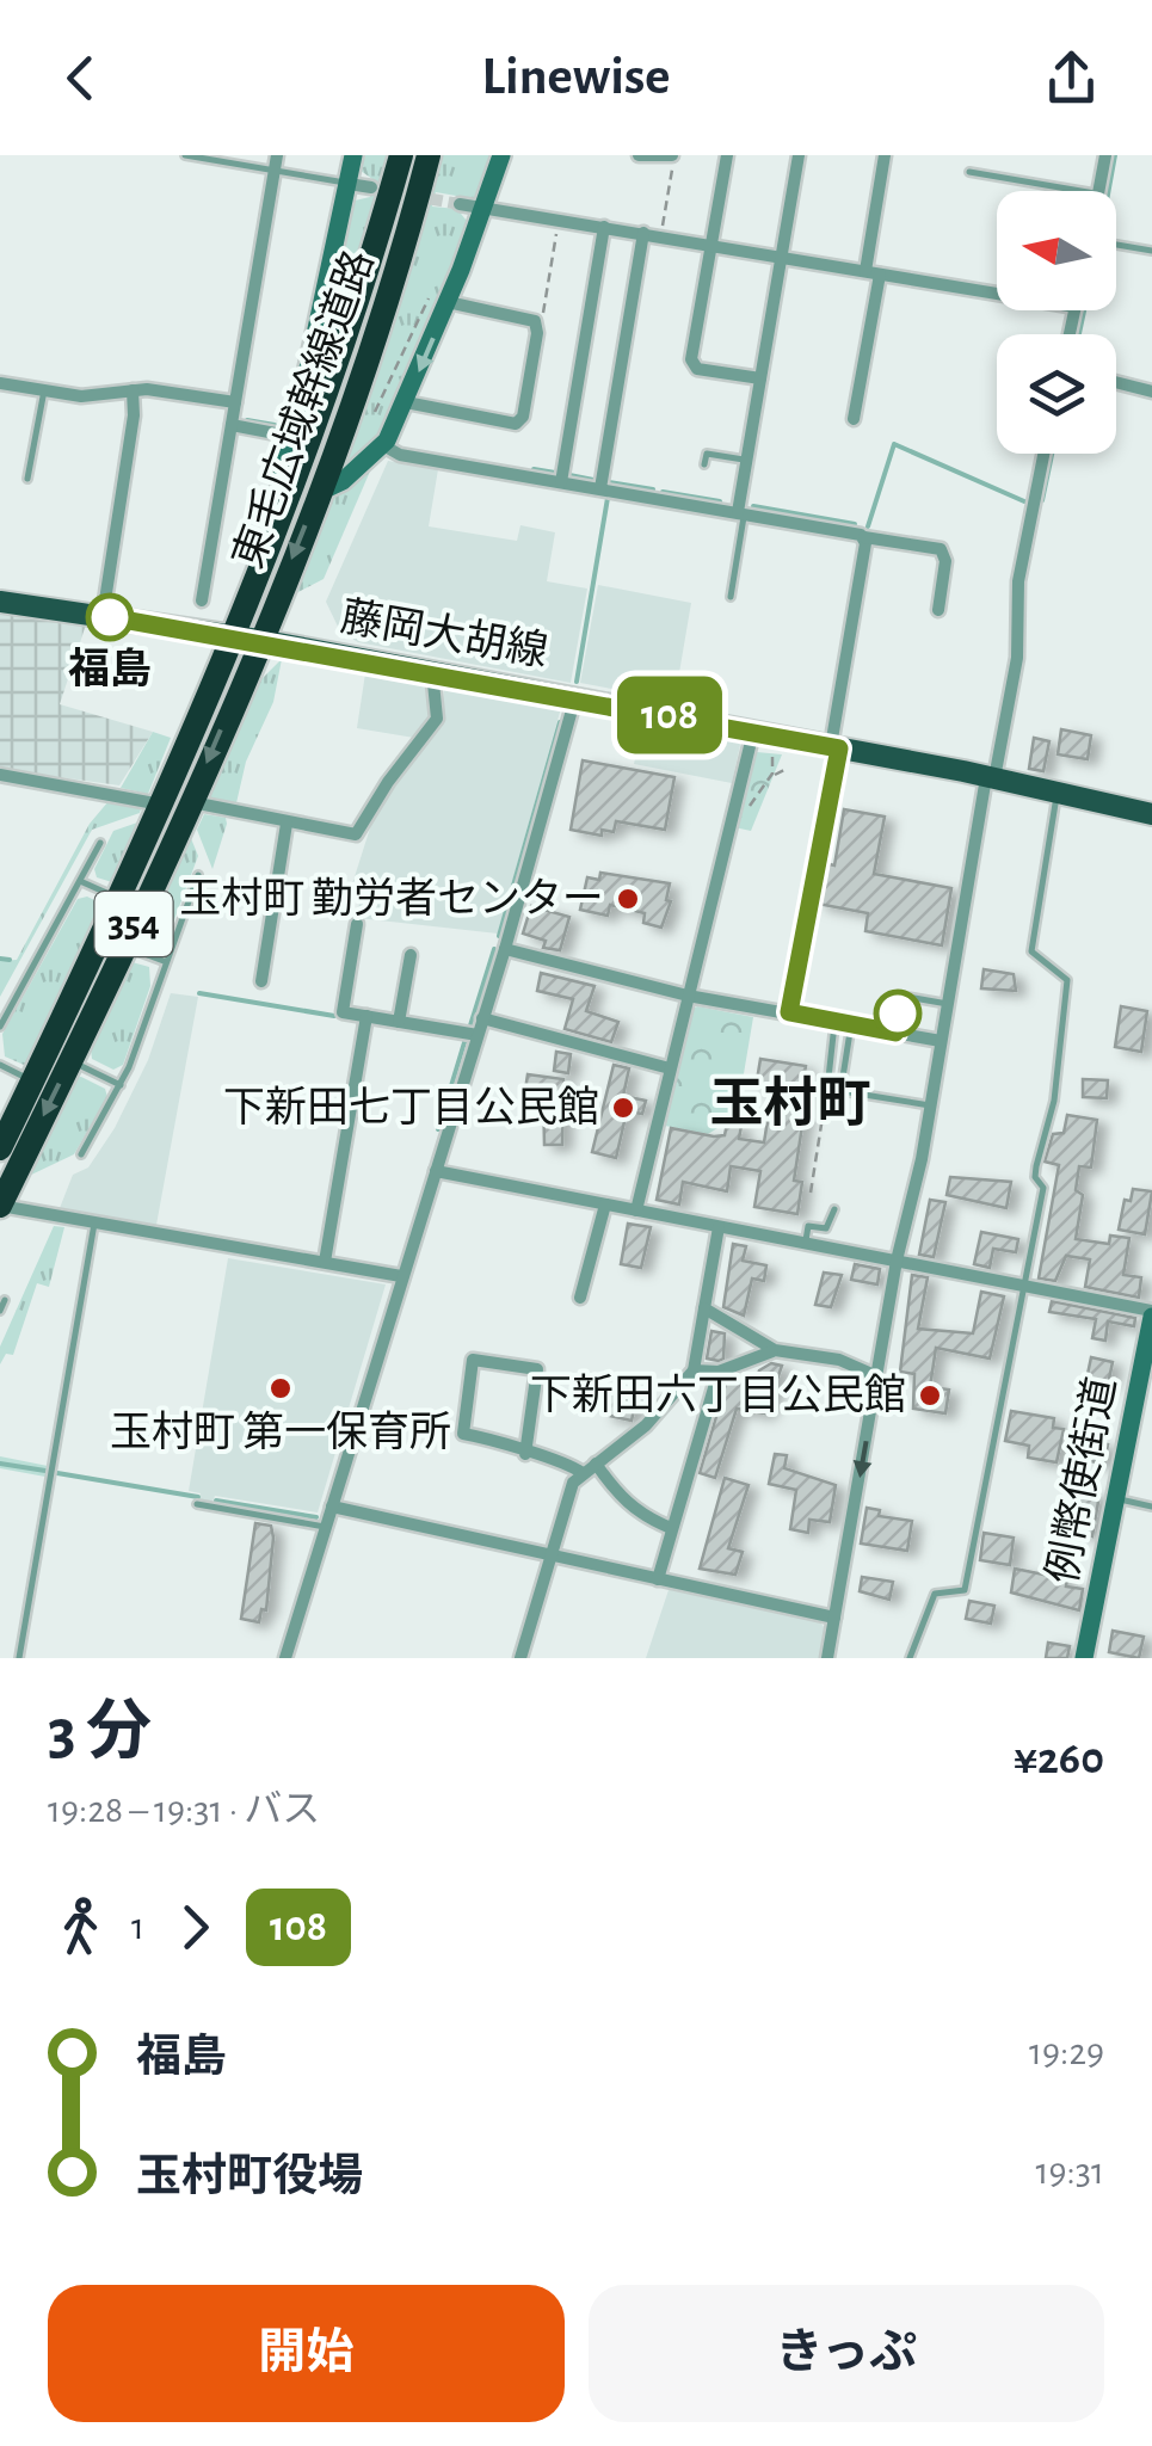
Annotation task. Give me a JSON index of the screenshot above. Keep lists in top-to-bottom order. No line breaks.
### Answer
{"streets":{"highway":["東毛広域幹線道路","354"],"main road":["藤岡大胡線"],"street":["例幣使街道"]},"crossings":[["東毛広域幹線道路","藤岡大胡線"]],"districts":["玉村町"],"places":["福島","玉村町 勤労者センター","下新田七丁目公民館","玉村町 第一保育所","下新田六丁目公民館"],"lines":["bus line 108"],"north":"left","page":{"header":"Linewise","on_map":"108","heading":["3 分","19:28 – 19:31 · バス","¥260"],"legs":["1","108"],"list":[{"name":"福島","value":"19:29"},{"name":"玉村町役場","value":"19:31"}],"buttons":["開始","きっぷ"]}}
